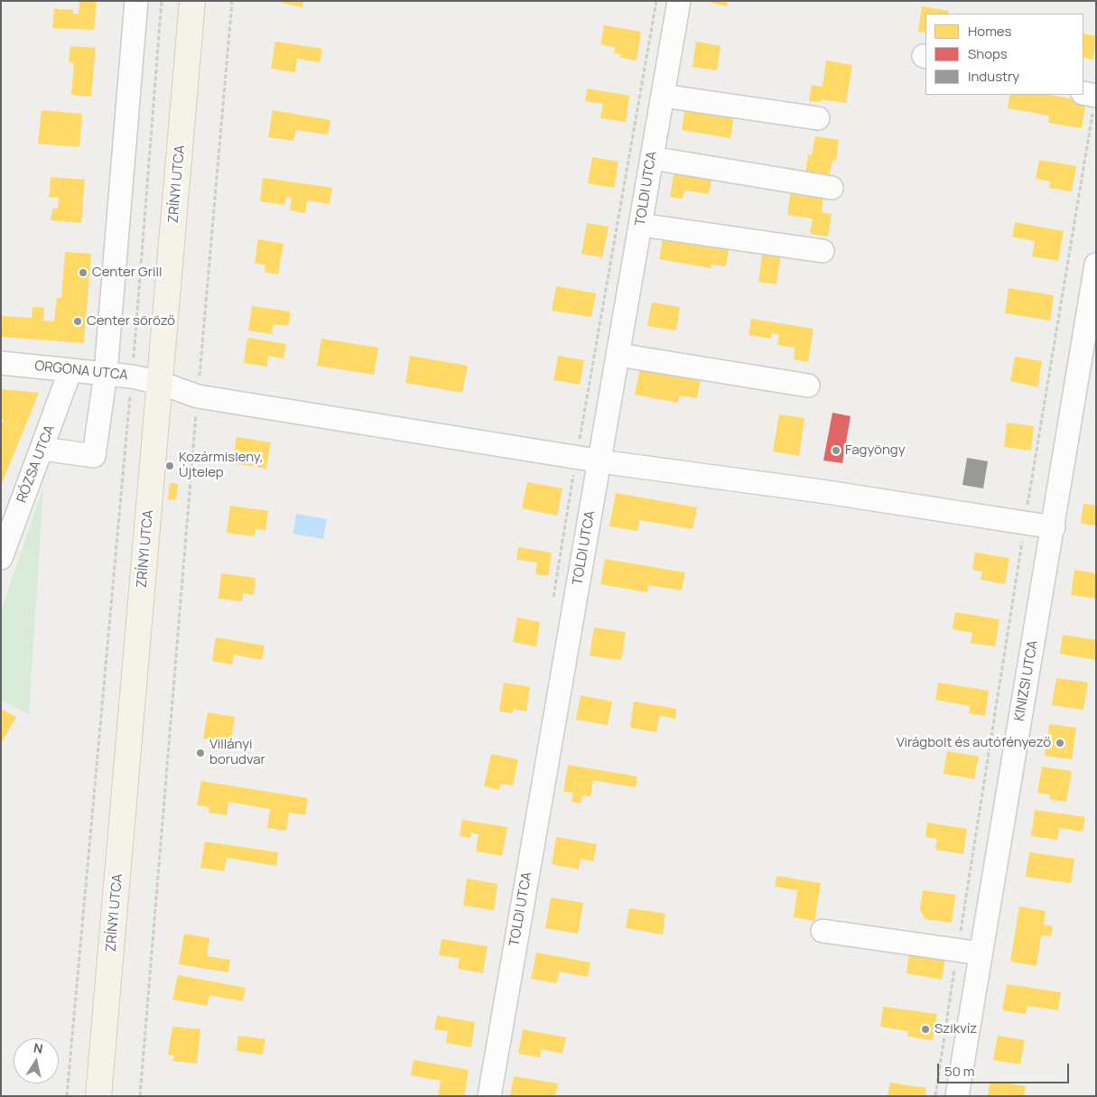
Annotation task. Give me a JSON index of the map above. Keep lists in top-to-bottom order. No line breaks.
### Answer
{"streets":{"main road":["ZRÍNYI UTCA"],"street":["TOLDI UTCA","ORGONA UTCA","RÓZSA UTCA","KINIZSI UTCA"]},"crossings":[["ZRÍNYI UTCA","ORGONA UTCA"],["TOLDI UTCA","ORGONA UTCA"],["ORGONA UTCA","RÓZSA UTCA"],["ORGONA UTCA","KINIZSI UTCA"]],"places":["Center Grill","Center söröző","Fagyöngy","Kozármisleny, Újtelep","Virágbolt és autófényező","Villányi borudvar","Szikvíz"],"legend":["Homes","Shops","Industry"],"scale_bar":"50 m","north":"top"}
